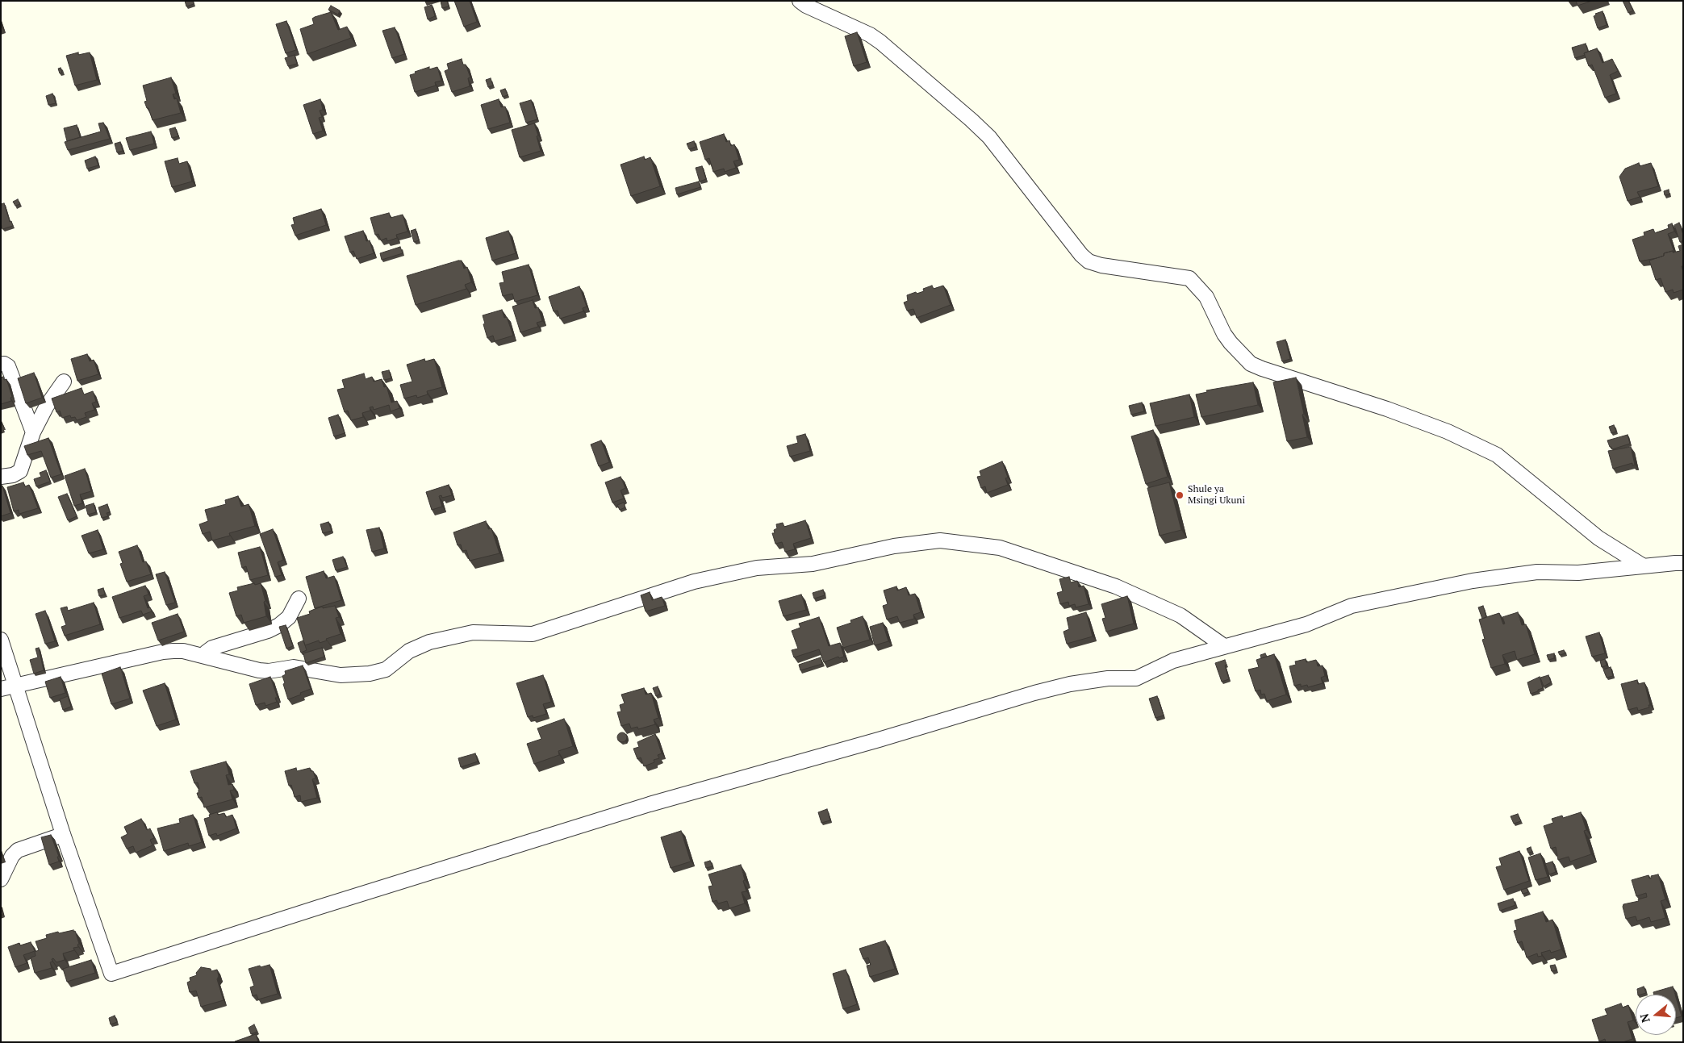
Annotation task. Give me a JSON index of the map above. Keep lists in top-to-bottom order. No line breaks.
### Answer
{"places":["Shule ya Msingi Ukuni"],"north":"left"}
